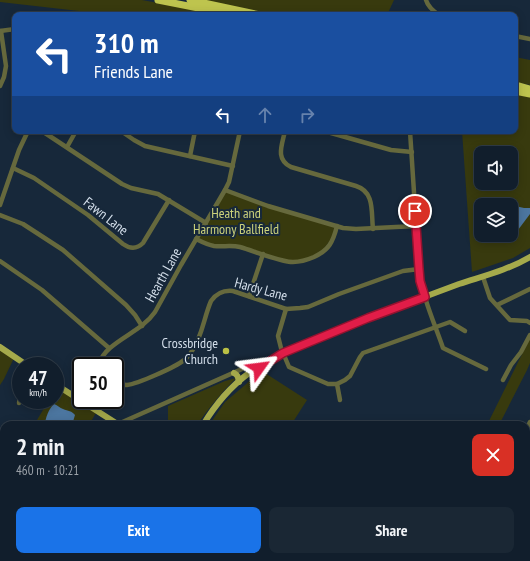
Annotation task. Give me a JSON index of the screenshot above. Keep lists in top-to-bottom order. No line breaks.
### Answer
{"streets":{"street":["Fawn Lane","Hearth Lane","Hardy Lane"]},"parks":["Heath and Harmony Ballfield"],"places":["Crossbridge Church"],"page":{"turn":["310 m","Friends Lane"],"speed":"47 km/h","limit":"50","heading":["2 min","460 m · 10:21"],"buttons":["Exit","Share"]}}
